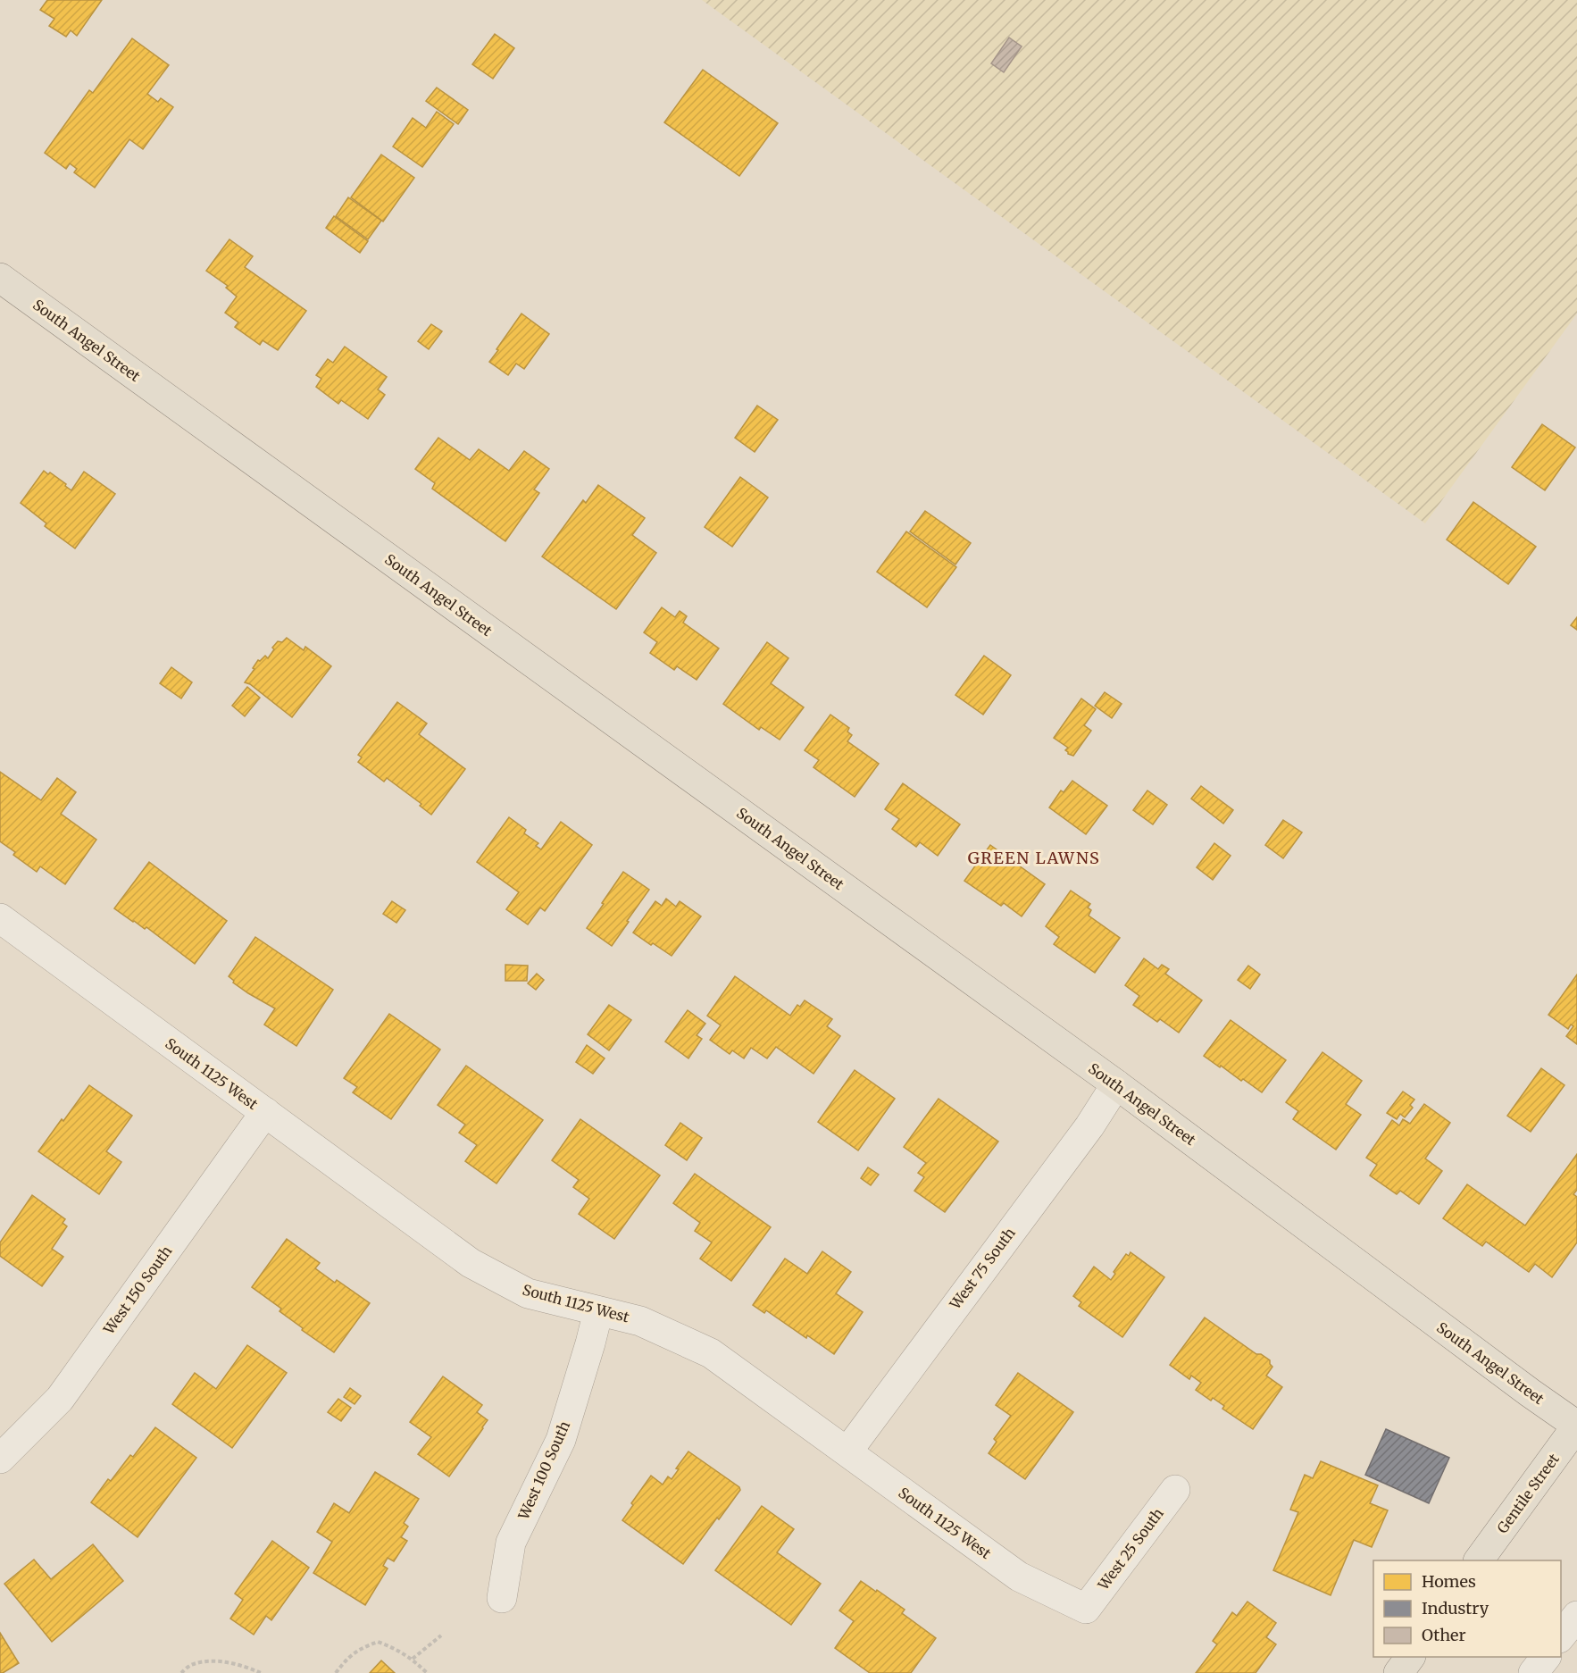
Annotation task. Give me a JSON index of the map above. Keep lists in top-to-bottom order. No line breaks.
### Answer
{"streets":{"main road":["South Angel Street","Gentile Street"],"street":["South 1125 West","West 75 South","West 150 South","West 100 South","West 25 South"]},"crossings":[["South Angel Street","West 75 South"],["South Angel Street","Gentile Street"],["South 1125 West","West 75 South"],["South 1125 West","West 150 South"],["South 1125 West","West 100 South"],["South 1125 West","West 25 South"]],"districts":["GREEN LAWNS"],"legend":["Homes","Industry","Other"]}
